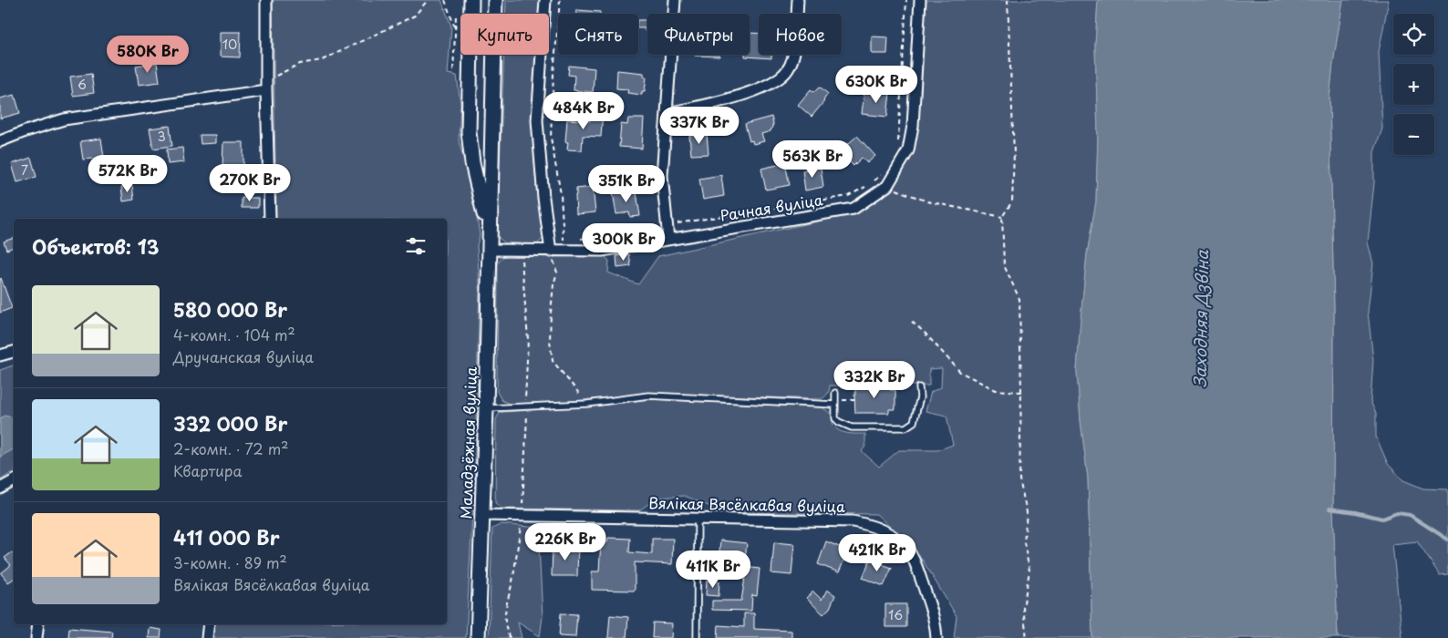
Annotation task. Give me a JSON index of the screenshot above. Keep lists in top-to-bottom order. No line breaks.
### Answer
{"streets":{"main road":["Маладзёжная вуліца"],"street":["Рачная вуліца","Вялікая Вясёлкавая вуліца"]},"crossings":[["Рачная вуліца","Маладзёжная вуліца"],["Маладзёжная вуліца","Вялікая Вясёлкавая вуліца"]],"water":["Заходняя Дзвіна"],"house_numbers":["10","6","3","7","16"],"page":{"map_buttons":["+","−"],"chip":["Купить","Снять","Фильтры","Новое"],"price":["580K Br","630K Br","484K Br","337K Br","563K Br","572K Br","270K Br","351K Br","300K Br","332K Br","226K Br","421K Br","411K Br"],"heading":"Объектов: 13","list":[{"name":"580 000 Br","note":"4-комн. · 104 m² · Дручанская вуліца"},{"name":"332 000 Br","note":"2-комн. · 72 m² · Квартира"},{"name":"411 000 Br","note":"3-комн. · 89 m² · Вялікая Вясёлкавая вуліца"}]}}
